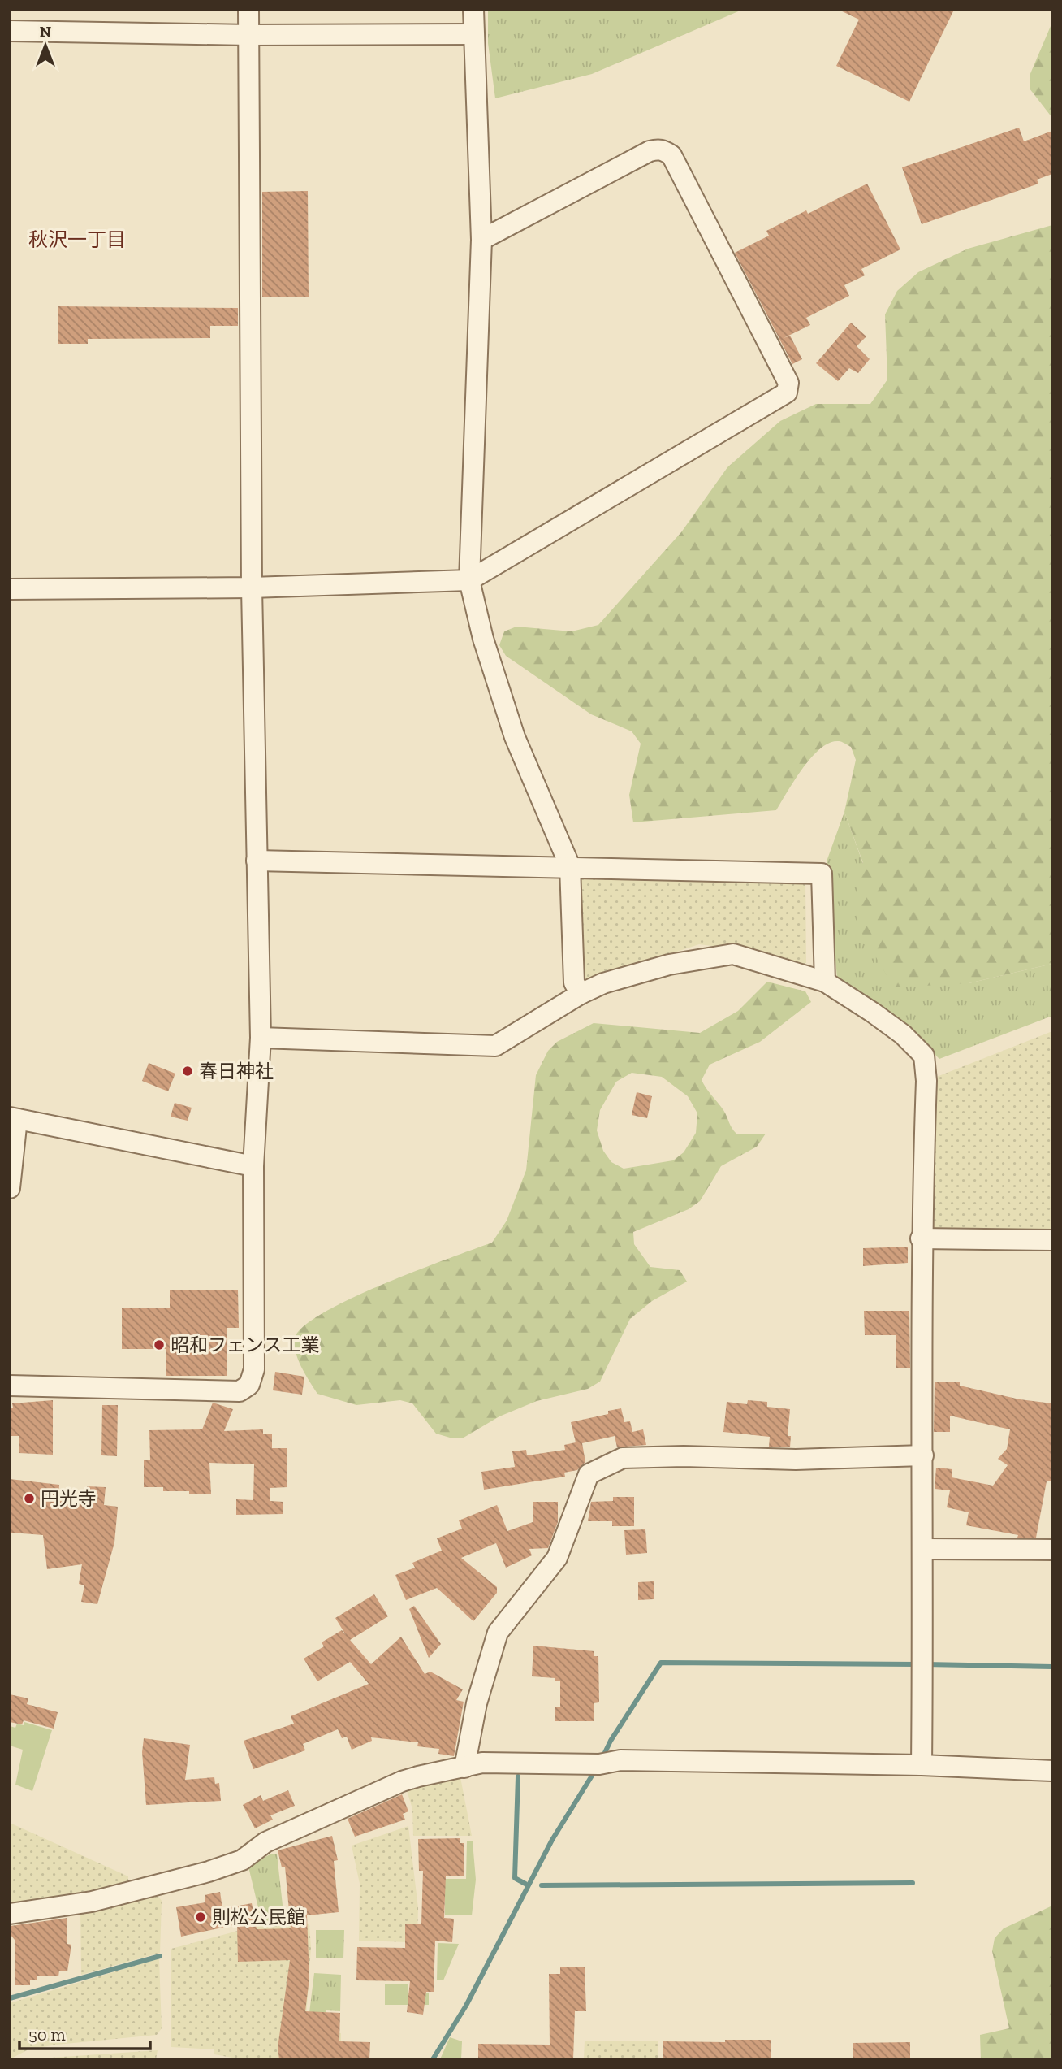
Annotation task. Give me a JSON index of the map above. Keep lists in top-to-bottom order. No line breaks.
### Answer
{"districts":["秋沢一丁目"],"places":["春日神社","昭和フェンス工業","円光寺","則松公民館"],"scale_bar":"50 m","north":"top"}
